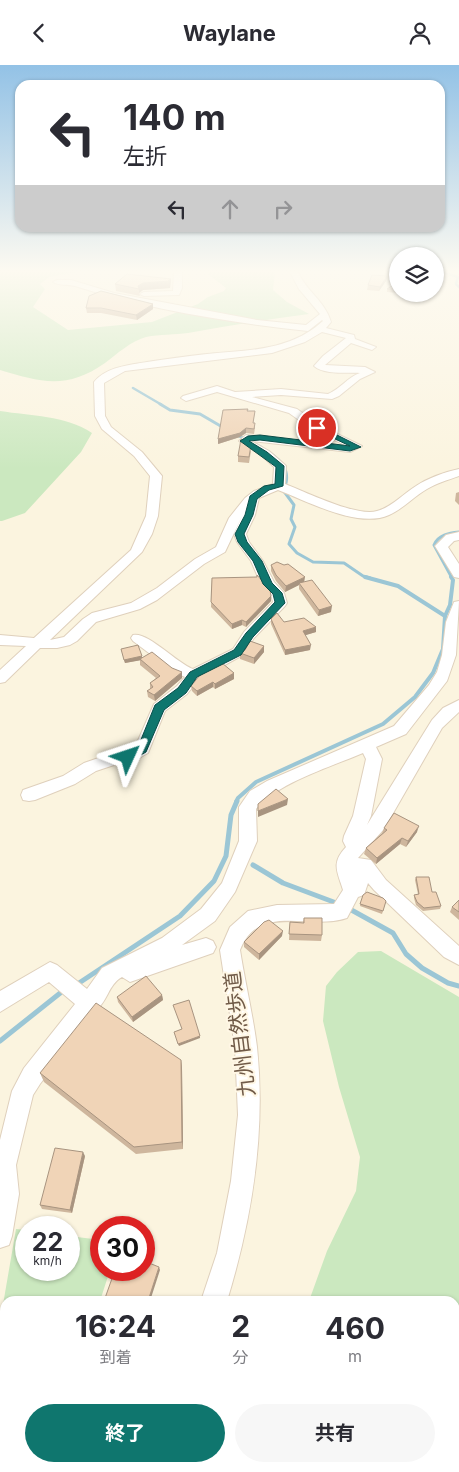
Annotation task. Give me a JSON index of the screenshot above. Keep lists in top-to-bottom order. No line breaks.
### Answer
{"streets":{"street":["九州自然歩道"]},"page":{"header":"Waylane","turn":["140 m","左折"],"speed":"22 km/h","limit":"30","eta":["16:24","到着","2","分","460","m"],"buttons":["終了","共有"]}}
